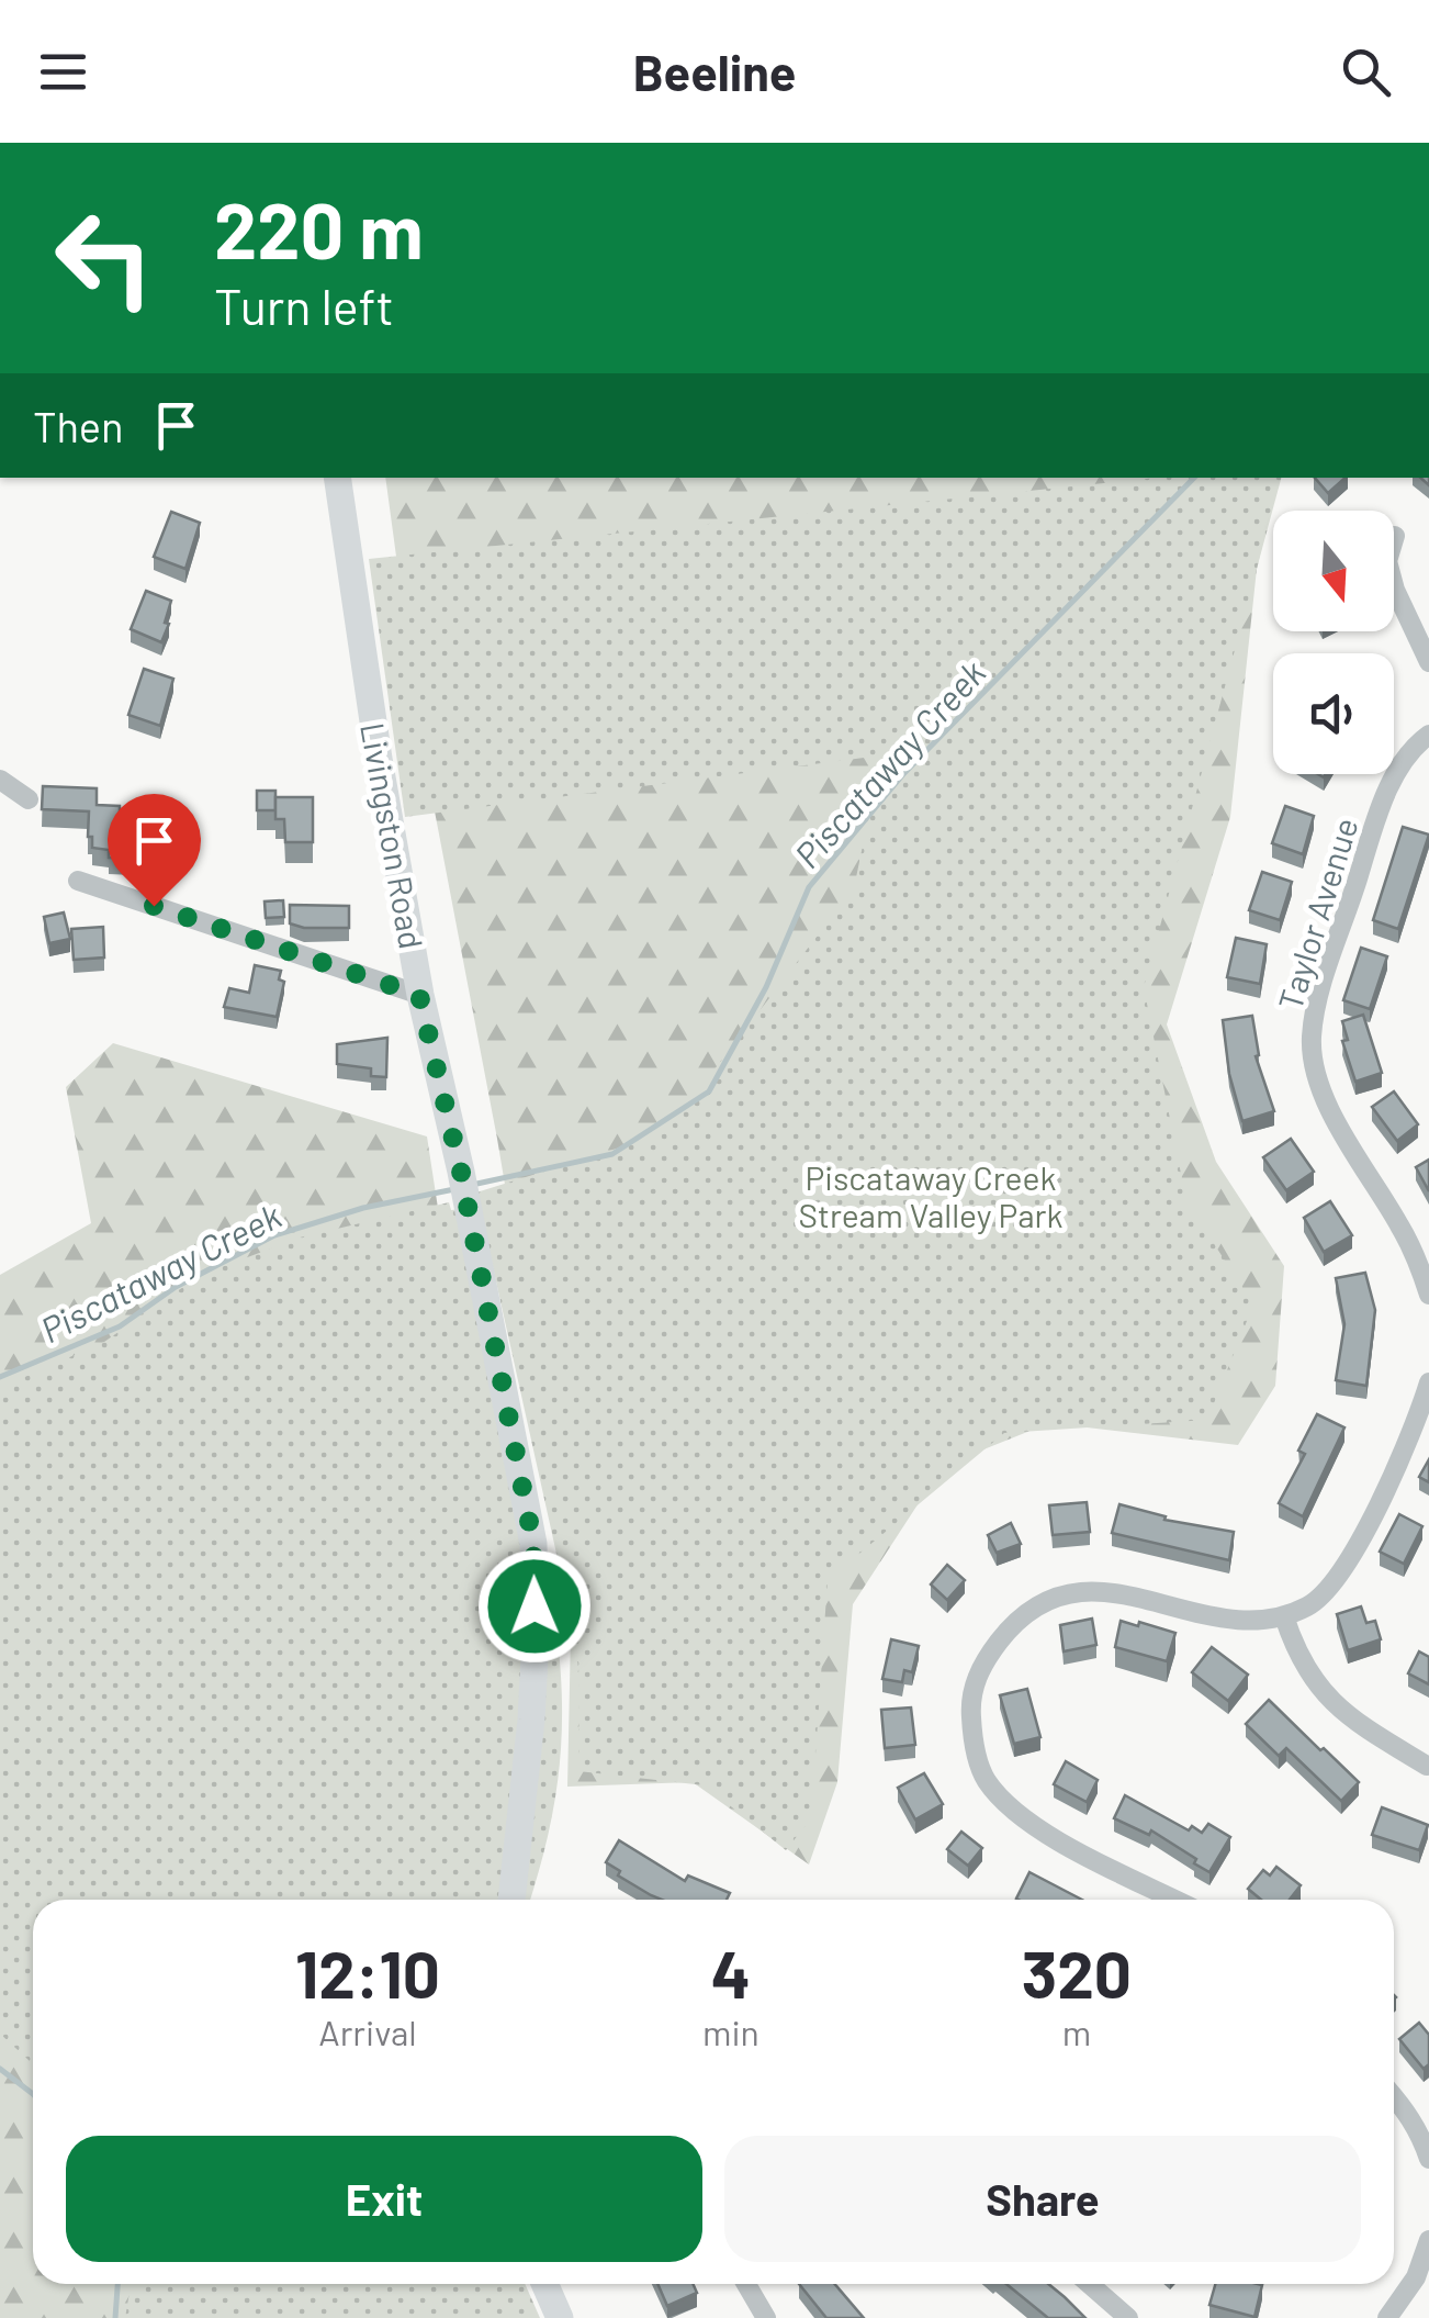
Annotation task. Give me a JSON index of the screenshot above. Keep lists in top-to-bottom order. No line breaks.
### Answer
{"streets":{"main road":["Livingston Road"],"street":["Taylor Avenue"]},"water":["Piscataway Creek"],"parks":["Piscataway Creek Stream Valley Park"],"north":"bottom","page":{"header":"Beeline","turn":["220 m","Turn left"],"then":"Then","eta":["12:10","Arrival","4","min","320","m"],"buttons":["Exit","Share"]}}
